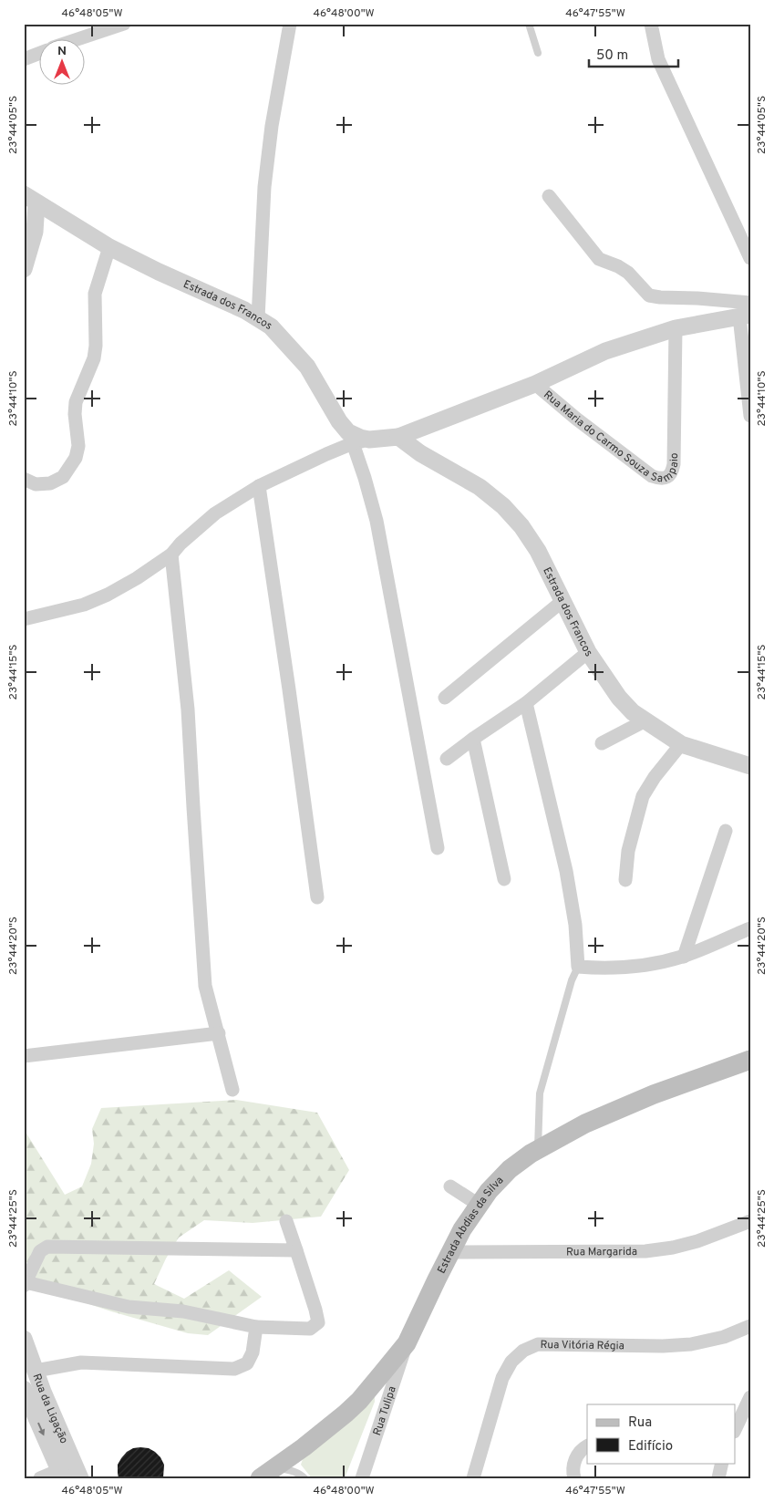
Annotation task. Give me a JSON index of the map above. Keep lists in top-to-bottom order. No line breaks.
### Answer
{"streets":{"main road":["Estrada Abdias da Silva"],"street":["Estrada dos Francos","Rua Maria do Carmo Souza Sampaio","Rua Margarida","Rua Vitória Régia","Rua da Ligação","Rua Tulipa"]},"crossings":[["Estrada dos Francos","Rua Maria do Carmo Souza Sampaio"],["Estrada Abdias da Silva","Rua Margarida"],["Estrada Abdias da Silva","Rua Tulipa"]],"legend":["Rua","Edifício"],"scale_bar":"50 m","north":"top","coordinates":["46°48'05\"W","46°48'00\"W","46°47'55\"W","23°44'05\"S","23°44'10\"S","23°44'15\"S","23°44'20\"S","23°44'25\"S"]}
